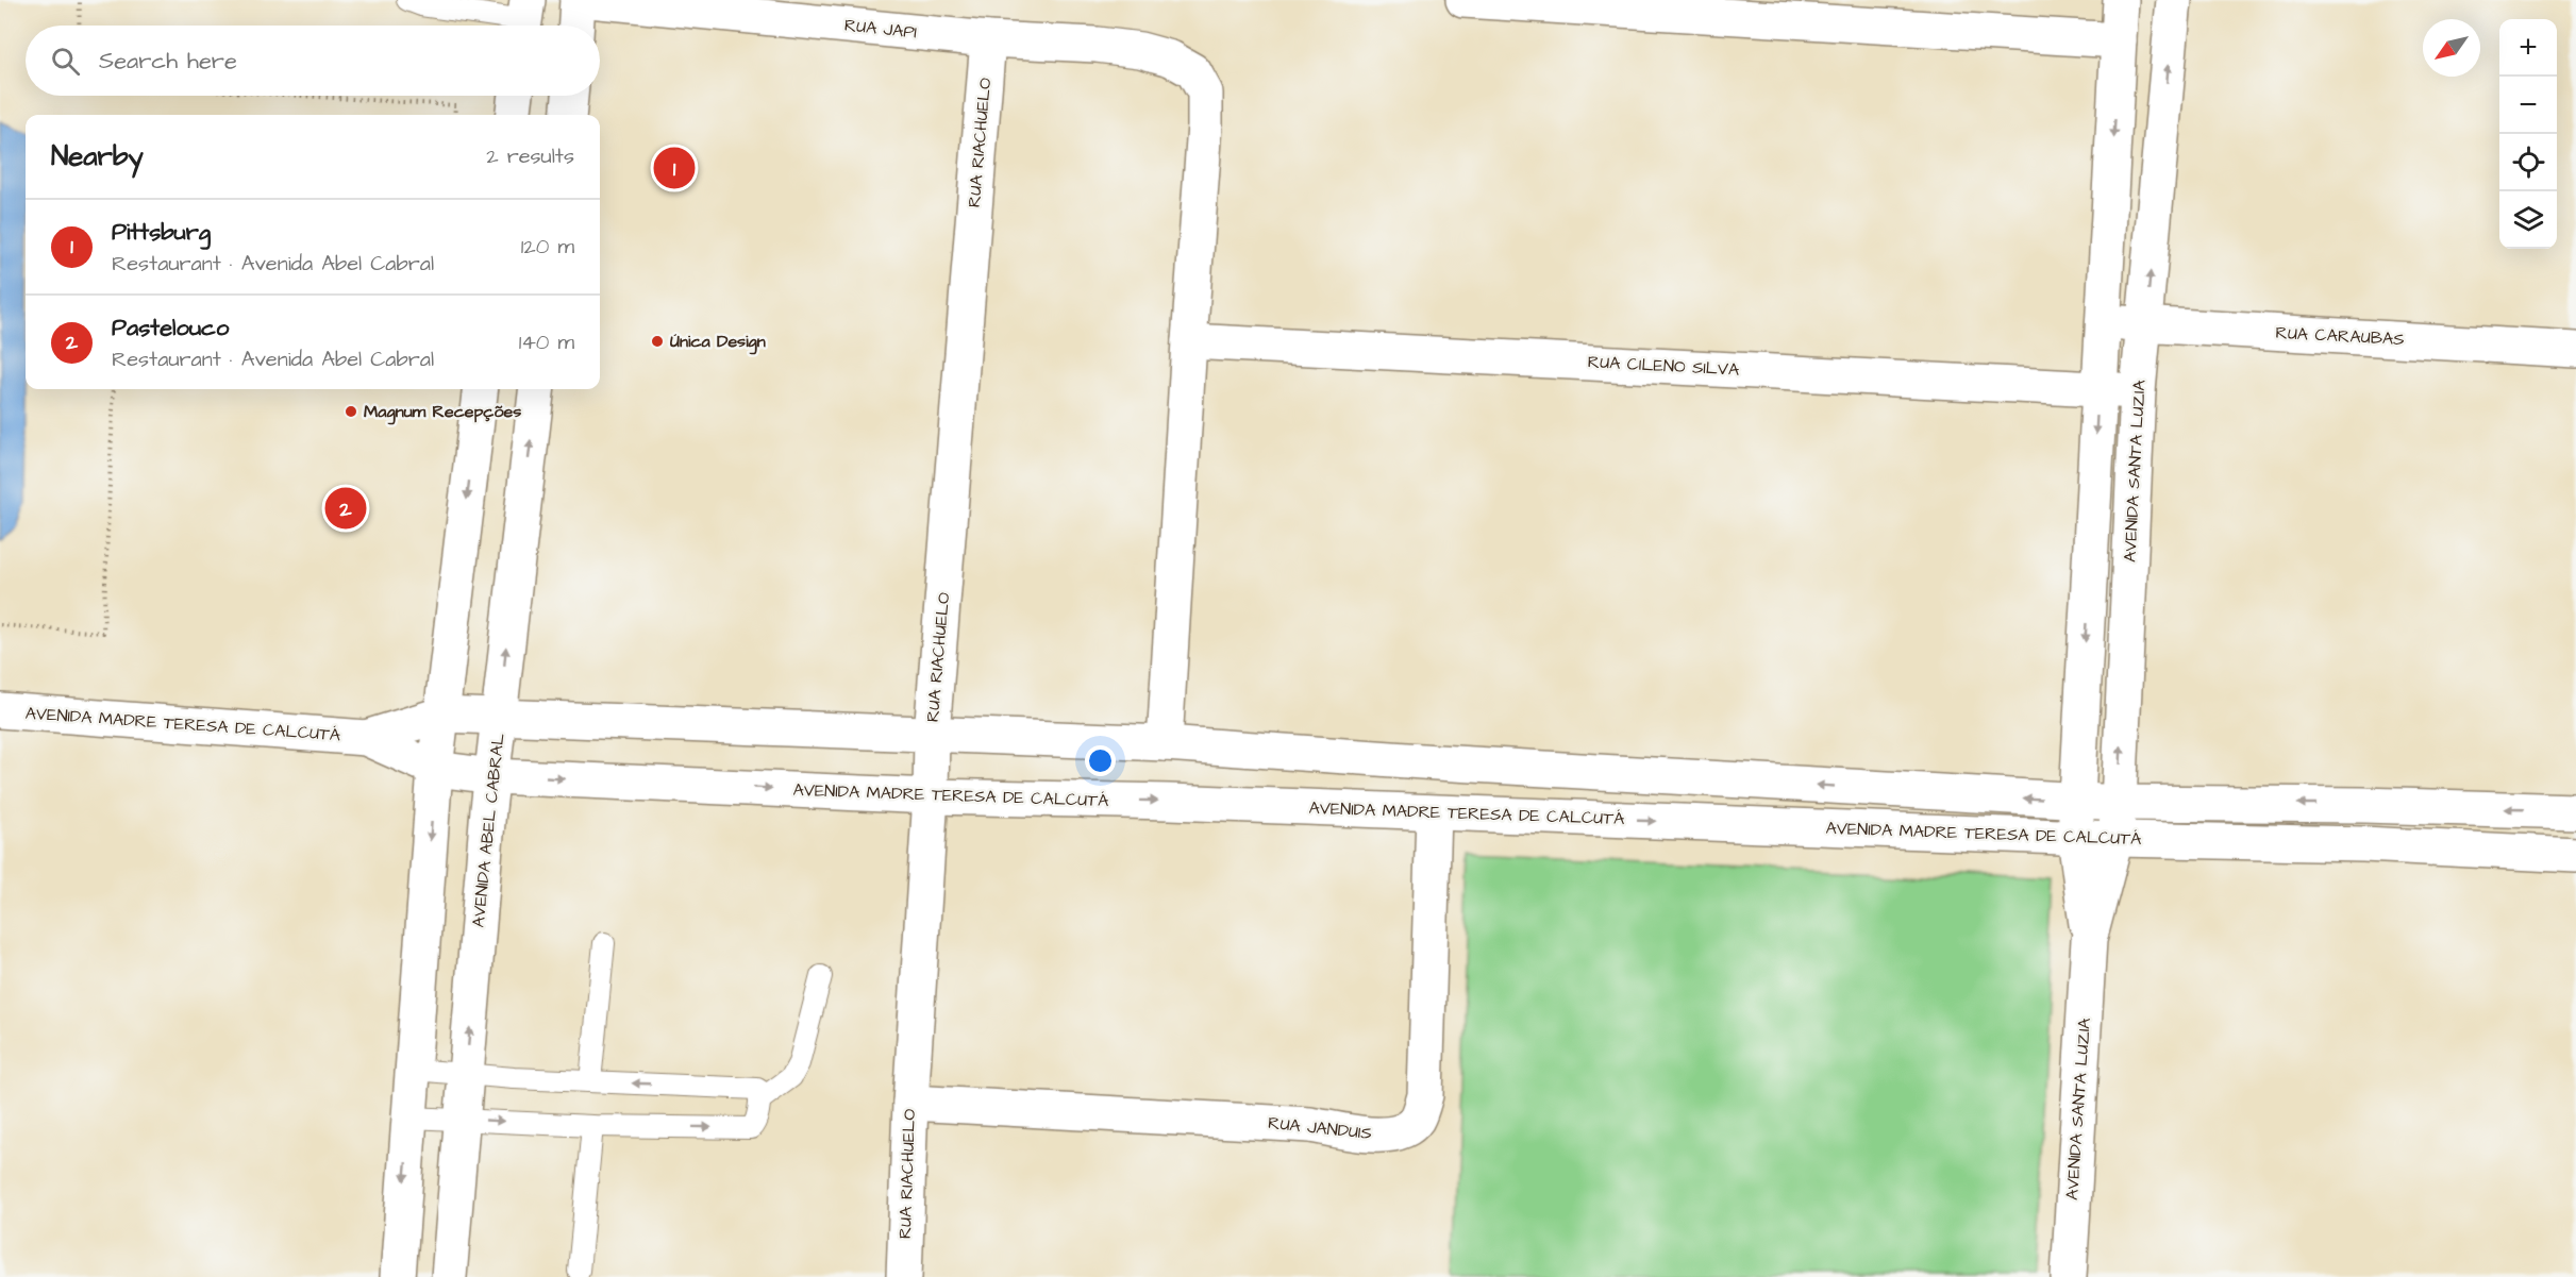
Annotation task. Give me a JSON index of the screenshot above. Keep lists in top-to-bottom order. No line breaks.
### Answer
{"streets":{"street":["RUA JAPI","RUA RIACHUELO","RUA CARAUBAS","RUA CILENO SILVA","AVENIDA SANTA LUZIA","AVENIDA MADRE TERESA DE CALCUTÁ","AVENIDA ABEL CABRAL","RUA JANDUIS"]},"crossings":[["RUA JAPI","RUA RIACHUELO"],["RUA JAPI","RUA CILENO SILVA"],["RUA JAPI","AVENIDA MADRE TERESA DE CALCUTÁ"],["RUA RIACHUELO","AVENIDA MADRE TERESA DE CALCUTÁ"],["RUA RIACHUELO","RUA JANDUIS"],["RUA CARAUBAS","AVENIDA SANTA LUZIA"],["RUA CILENO SILVA","AVENIDA SANTA LUZIA"],["AVENIDA SANTA LUZIA","AVENIDA MADRE TERESA DE CALCUTÁ"],["AVENIDA MADRE TERESA DE CALCUTÁ","AVENIDA ABEL CABRAL"],["AVENIDA MADRE TERESA DE CALCUTÁ","RUA JANDUIS"]],"places":["Única Design","Magnum Recepções"],"north":"bottom left","page":{"map_buttons":["+","−"],"search":"Search here","heading":["Nearby","2 results"],"pins":["1","2"],"list":[{"mark":"1","name":"Pittsburg","note":"Restaurant · Avenida Abel Cabral","value":"120 m"},{"mark":"2","name":"Pastelouco","note":"Restaurant · Avenida Abel Cabral","value":"140 m"}]}}
